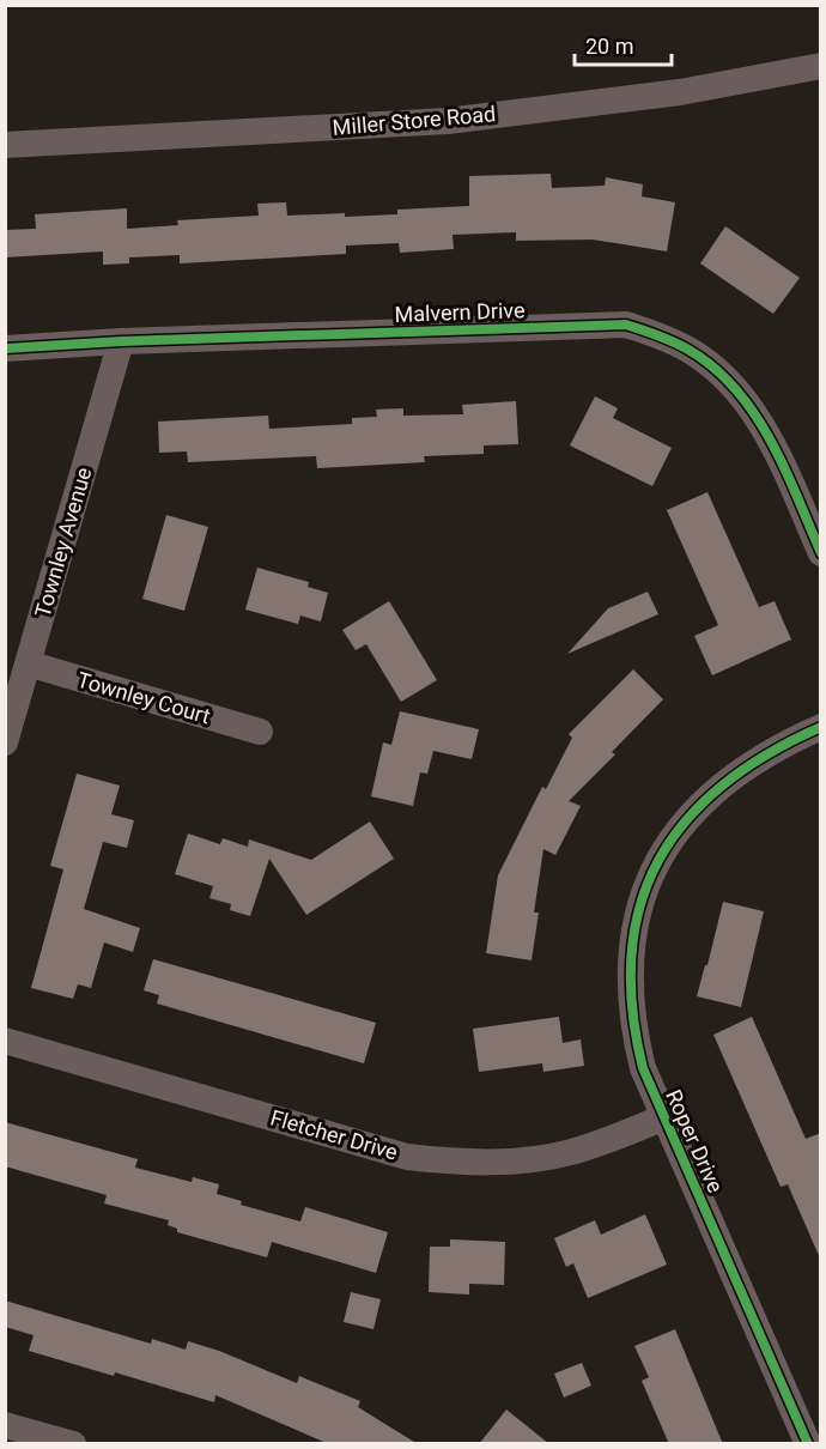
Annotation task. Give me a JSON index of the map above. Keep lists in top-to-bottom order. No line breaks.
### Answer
{"streets":{"street":["Miller Store Road","Malvern Drive","Townley Avenue","Townley Court","Fletcher Drive","Roper Drive"]},"crossings":[["Malvern Drive","Townley Avenue"],["Townley Avenue","Townley Court"],["Fletcher Drive","Roper Drive"]],"scale_bar":"20 m"}
